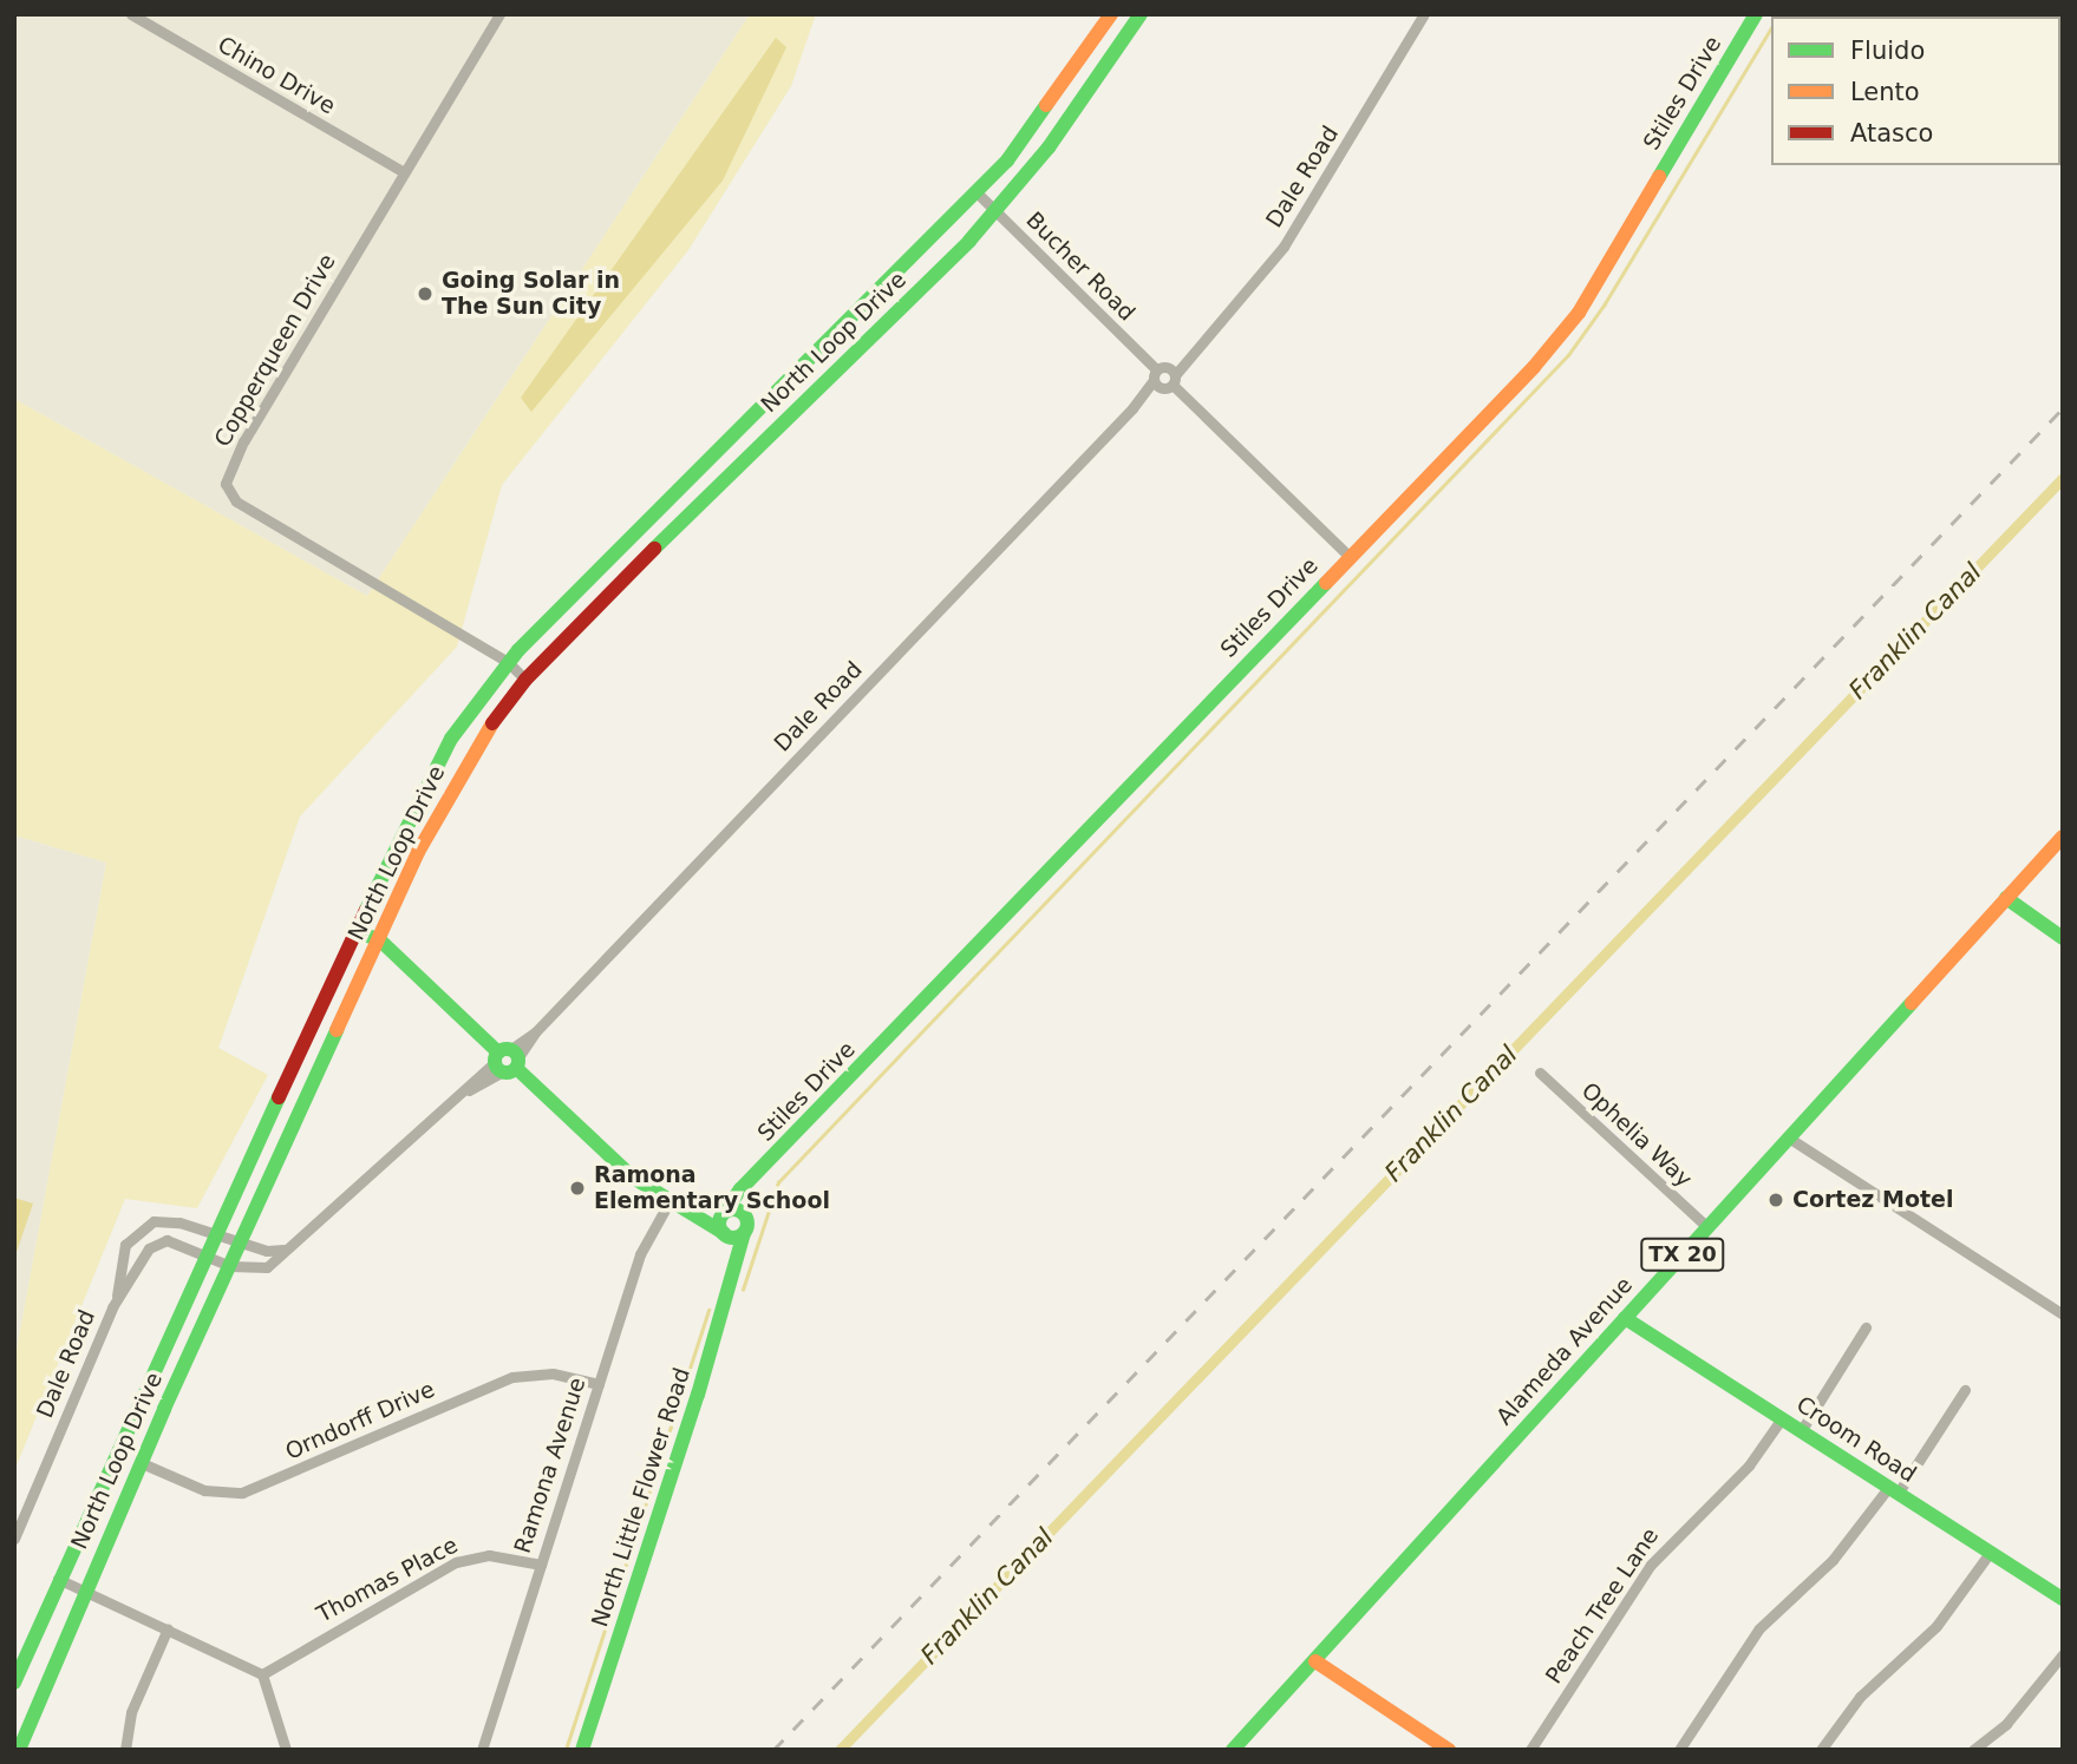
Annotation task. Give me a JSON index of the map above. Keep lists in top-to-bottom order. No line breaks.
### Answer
{"streets":{"main road":["Stiles Drive","North Loop Drive","TX 20","Alameda Avenue","Croom Road","North Little Flower Road"],"street":["Chino Drive","Dale Road","Bucher Road","Copperqueen Drive","Ophelia Way","Orndorff Drive","Ramona Avenue","Thomas Place","Peach Tree Lane"]},"crossings":[["Chino Drive","Copperqueen Drive"],["Dale Road","Bucher Road"],["Dale Road","North Loop Drive"],["Bucher Road","North Loop Drive"],["North Loop Drive","Copperqueen Drive"],["North Loop Drive","Orndorff Drive"],["Ophelia Way","Alameda Avenue"],["Alameda Avenue","Croom Road"],["Orndorff Drive","Ramona Avenue"],["Croom Road","Peach Tree Lane"],["Ramona Avenue","Thomas Place"]],"water":["Franklin Canal"],"places":["Going Solar in The Sun City","Ramona Elementary School","Cortez Motel"],"legend":["Fluido","Lento","Atasco"]}
